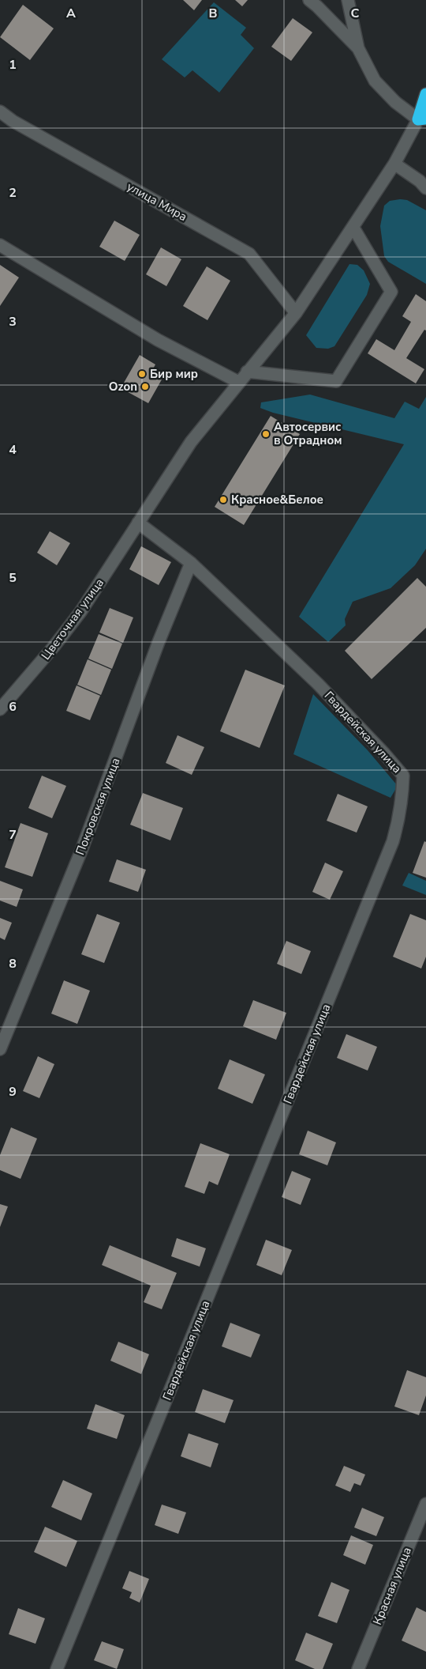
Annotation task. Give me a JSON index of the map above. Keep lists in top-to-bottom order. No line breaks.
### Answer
{"streets":{"street":["улица Мира","Цветочная улица","Гвардейская улица","Покровская улица","Красная улица"]},"crossings":[["улица Мира","Цветочная улица"],["Цветочная улица","Гвардейская улица"],["Гвардейская улица","Покровская улица"]],"places":["Бир мир","Ozon","Автосервис в Отрадном","Красное&Белое"],"grid":{"columns":["A","B","C"],"rows":["1","2","3","4","5","6","7","8","9"]}}
